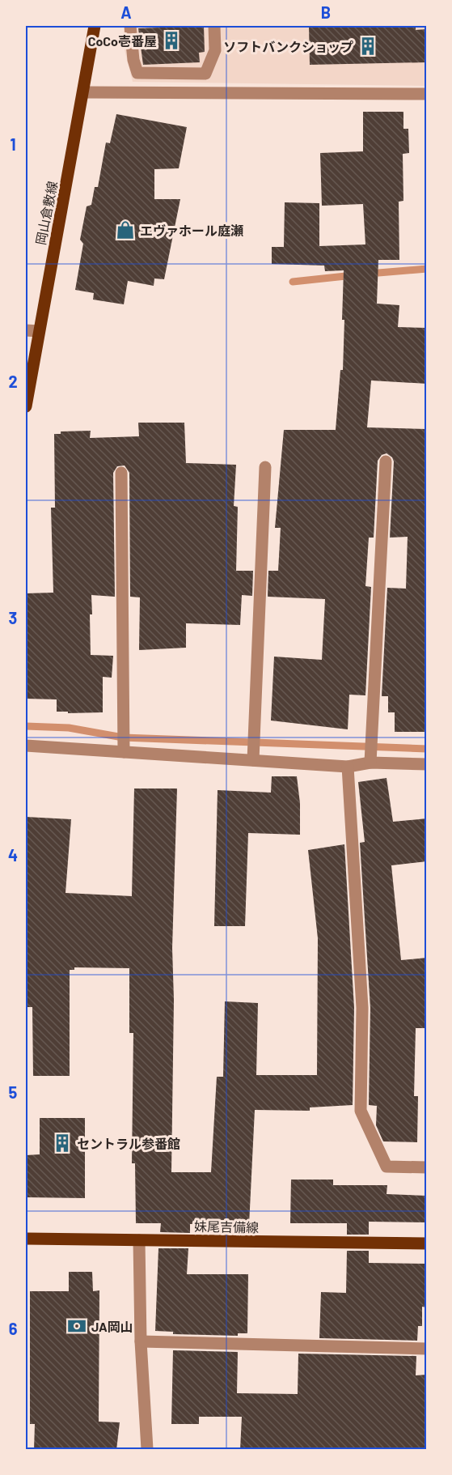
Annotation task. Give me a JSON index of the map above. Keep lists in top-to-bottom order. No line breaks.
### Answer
{"streets":{"main road":["岡山倉敷線","妹尾吉備線"]},"places":{"building":["CoCo壱番屋","ソフトバンクショップ","セントラル参番館"],"shop":["エヴァホール庭瀬"],"bank":["JA岡山"]},"grid":{"columns":["A","B"],"rows":["1","2","3","4","5","6"]}}
